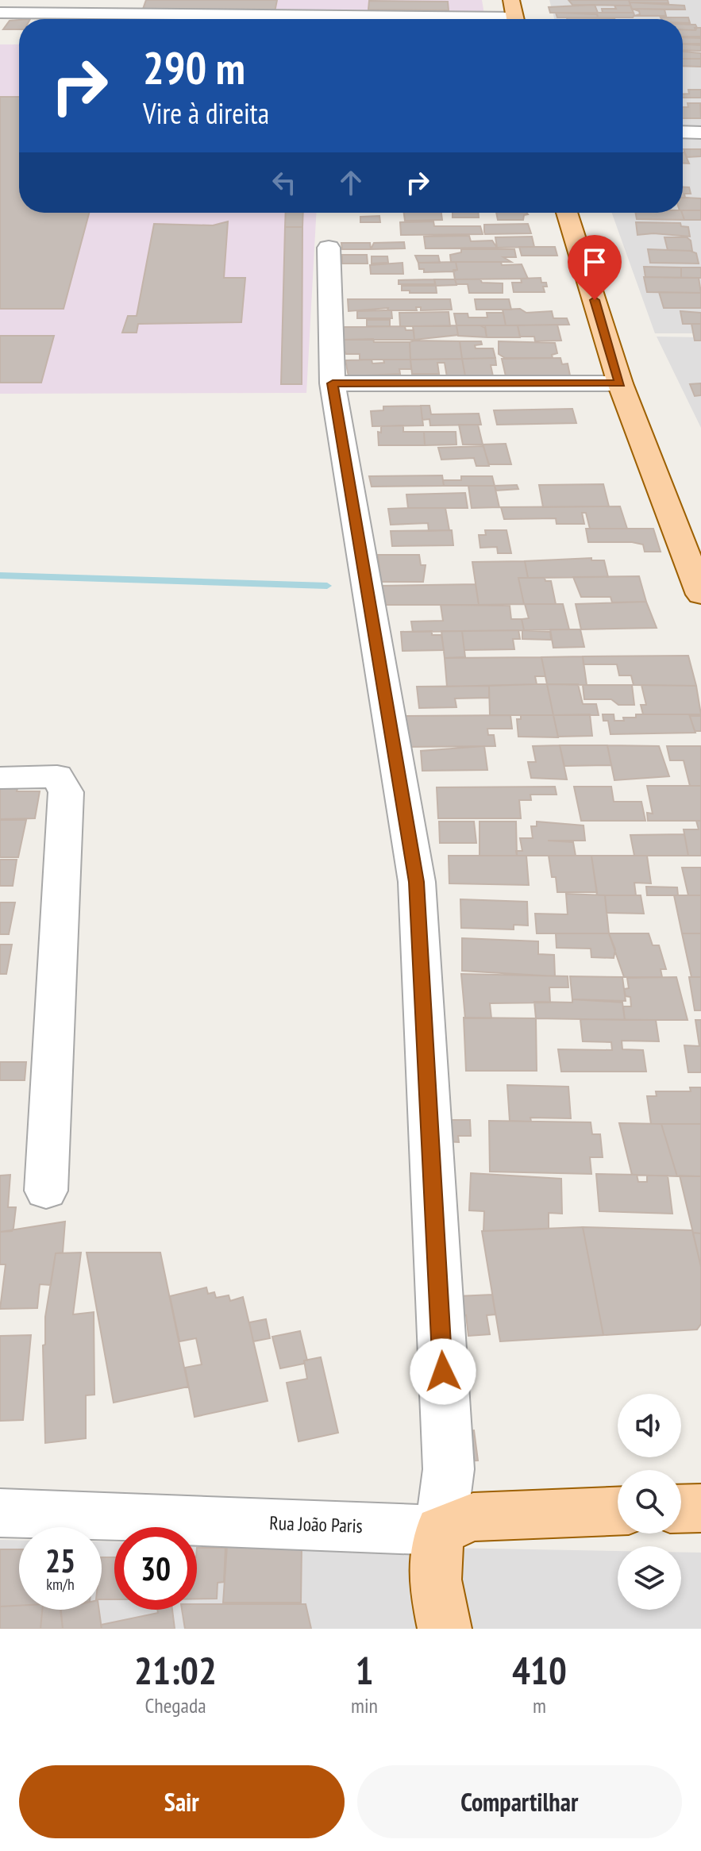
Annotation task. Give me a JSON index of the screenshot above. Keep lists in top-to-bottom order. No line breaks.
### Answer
{"streets":{"main road":["Rua João Paris"]},"page":{"turn":["290 m","Vire à direita"],"speed":"25 km/h","limit":"30","eta":["21:02","Chegada","1","min","410","m"],"buttons":["Sair","Compartilhar"]}}
